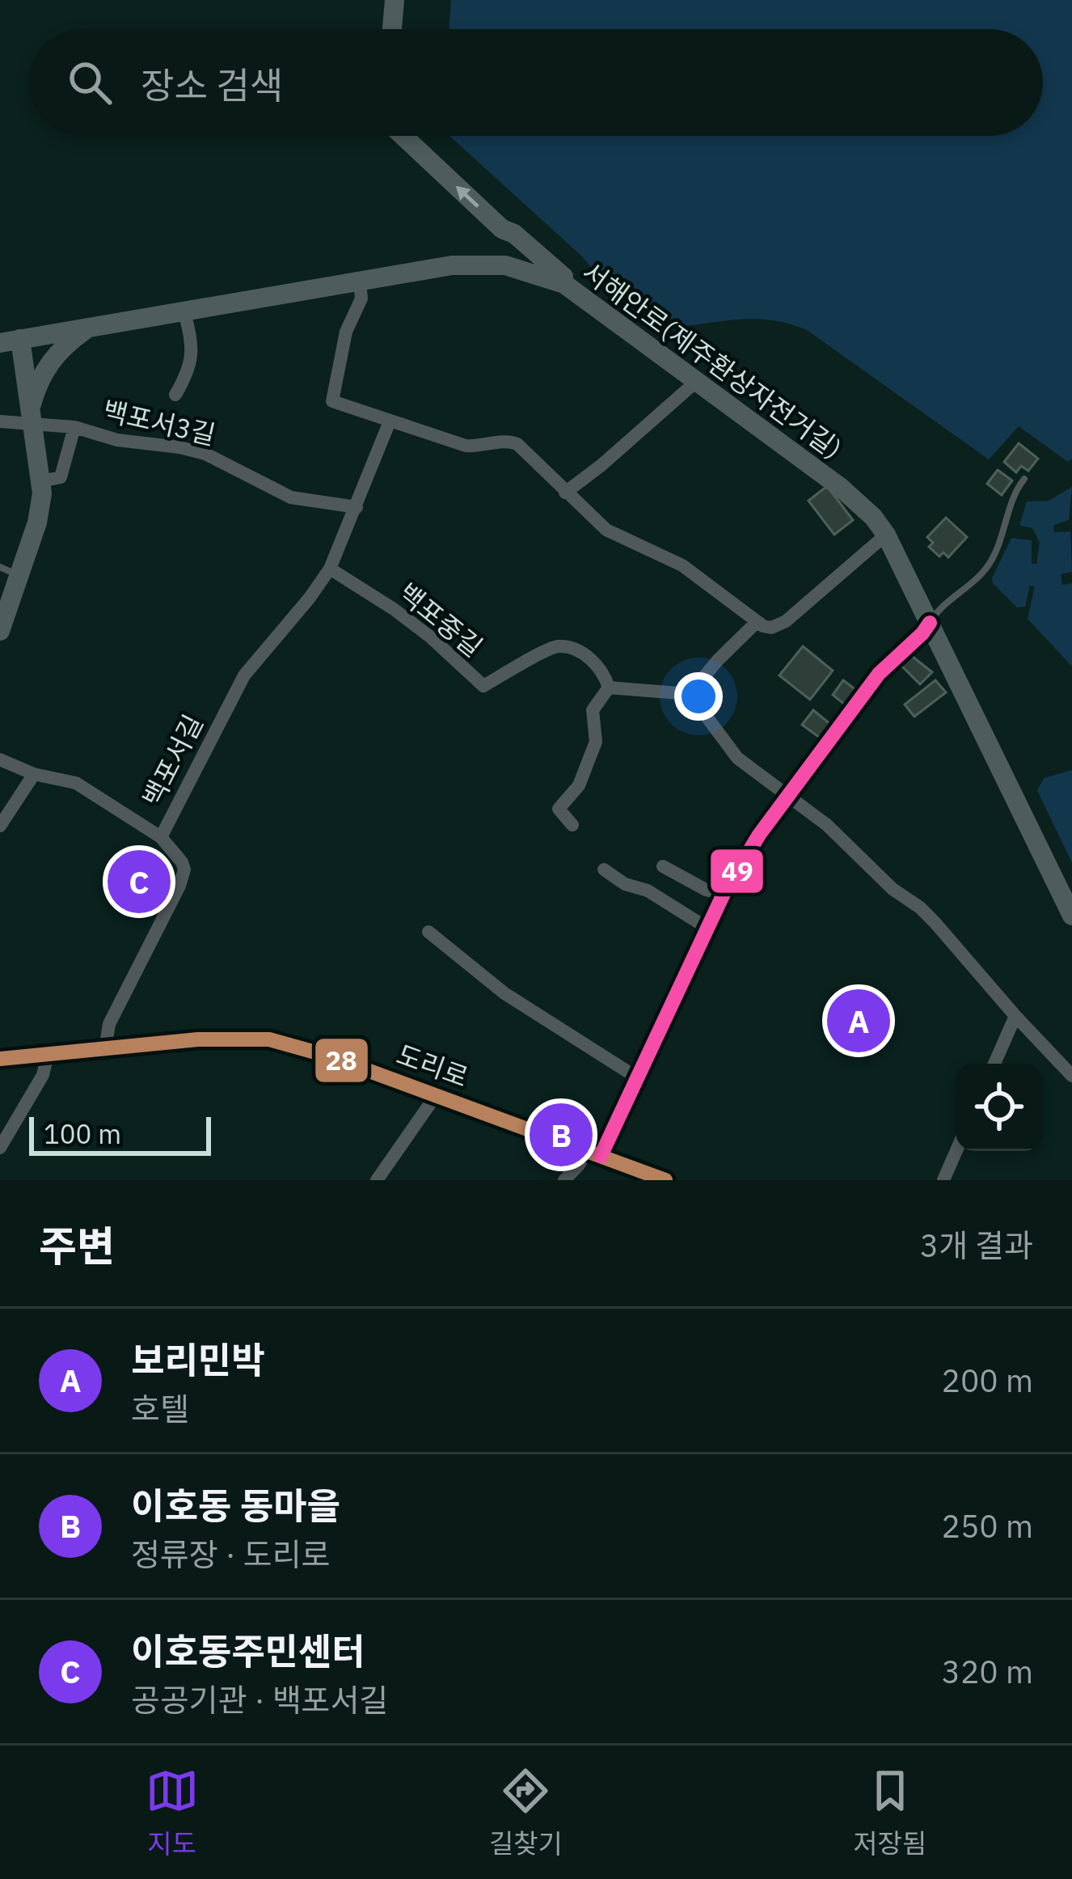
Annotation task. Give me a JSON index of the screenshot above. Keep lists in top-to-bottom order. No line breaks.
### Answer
{"streets":{"street":["서해안로(제주환상자전거길)","백포서3길","백포중길","백포서길","도리로"]},"crossings":[["서해안로(제주환상자전거길)","백포서3길"],["백포서3길","백포서길"],["백포중길","백포서길"],["백포서길","도리로"]],"lines":["transit line 49","transit line 28"],"scale_bar":"100 m","page":{"search":"장소 검색","pins":["C","A","B"],"scale":"100 m","heading":["주변","3개 결과"],"list":[{"mark":"A","name":"보리민박","note":"호텔","value":"200 m"},{"mark":"B","name":"이호동 동마을","note":"정류장 · 도리로","value":"250 m"},{"mark":"C","name":"이호동주민센터","note":"공공기관 · 백포서길","value":"320 m"}],"nav":["지도","길찾기","저장됨"]}}
